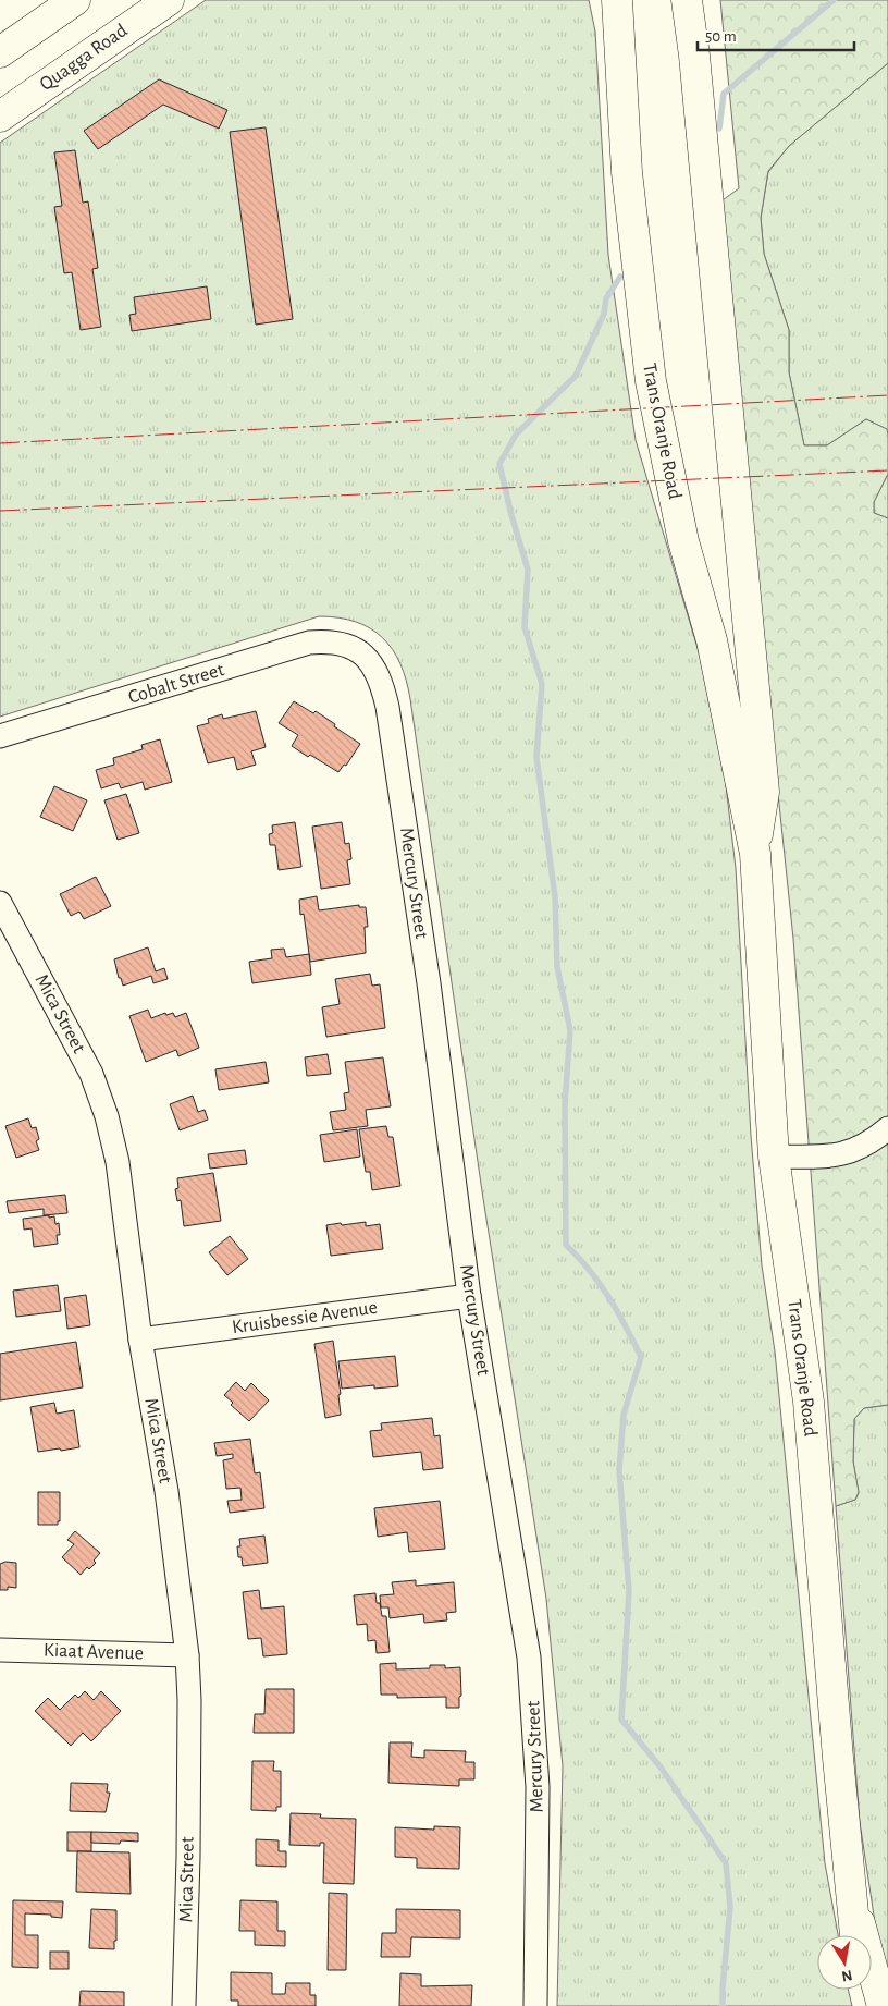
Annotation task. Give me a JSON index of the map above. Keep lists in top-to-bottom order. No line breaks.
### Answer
{"streets":{"main road":["Quagga Road","Trans Oranje Road"],"street":["Cobalt Street","Mercury Street","Mica Street","Kruisbessie Avenue","Kiaat Avenue"]},"crossings":[["Cobalt Street","Mercury Street"],["Mercury Street","Kruisbessie Avenue"],["Mica Street","Kruisbessie Avenue"],["Mica Street","Kiaat Avenue"]],"scale_bar":"50 m","north":"bottom"}
